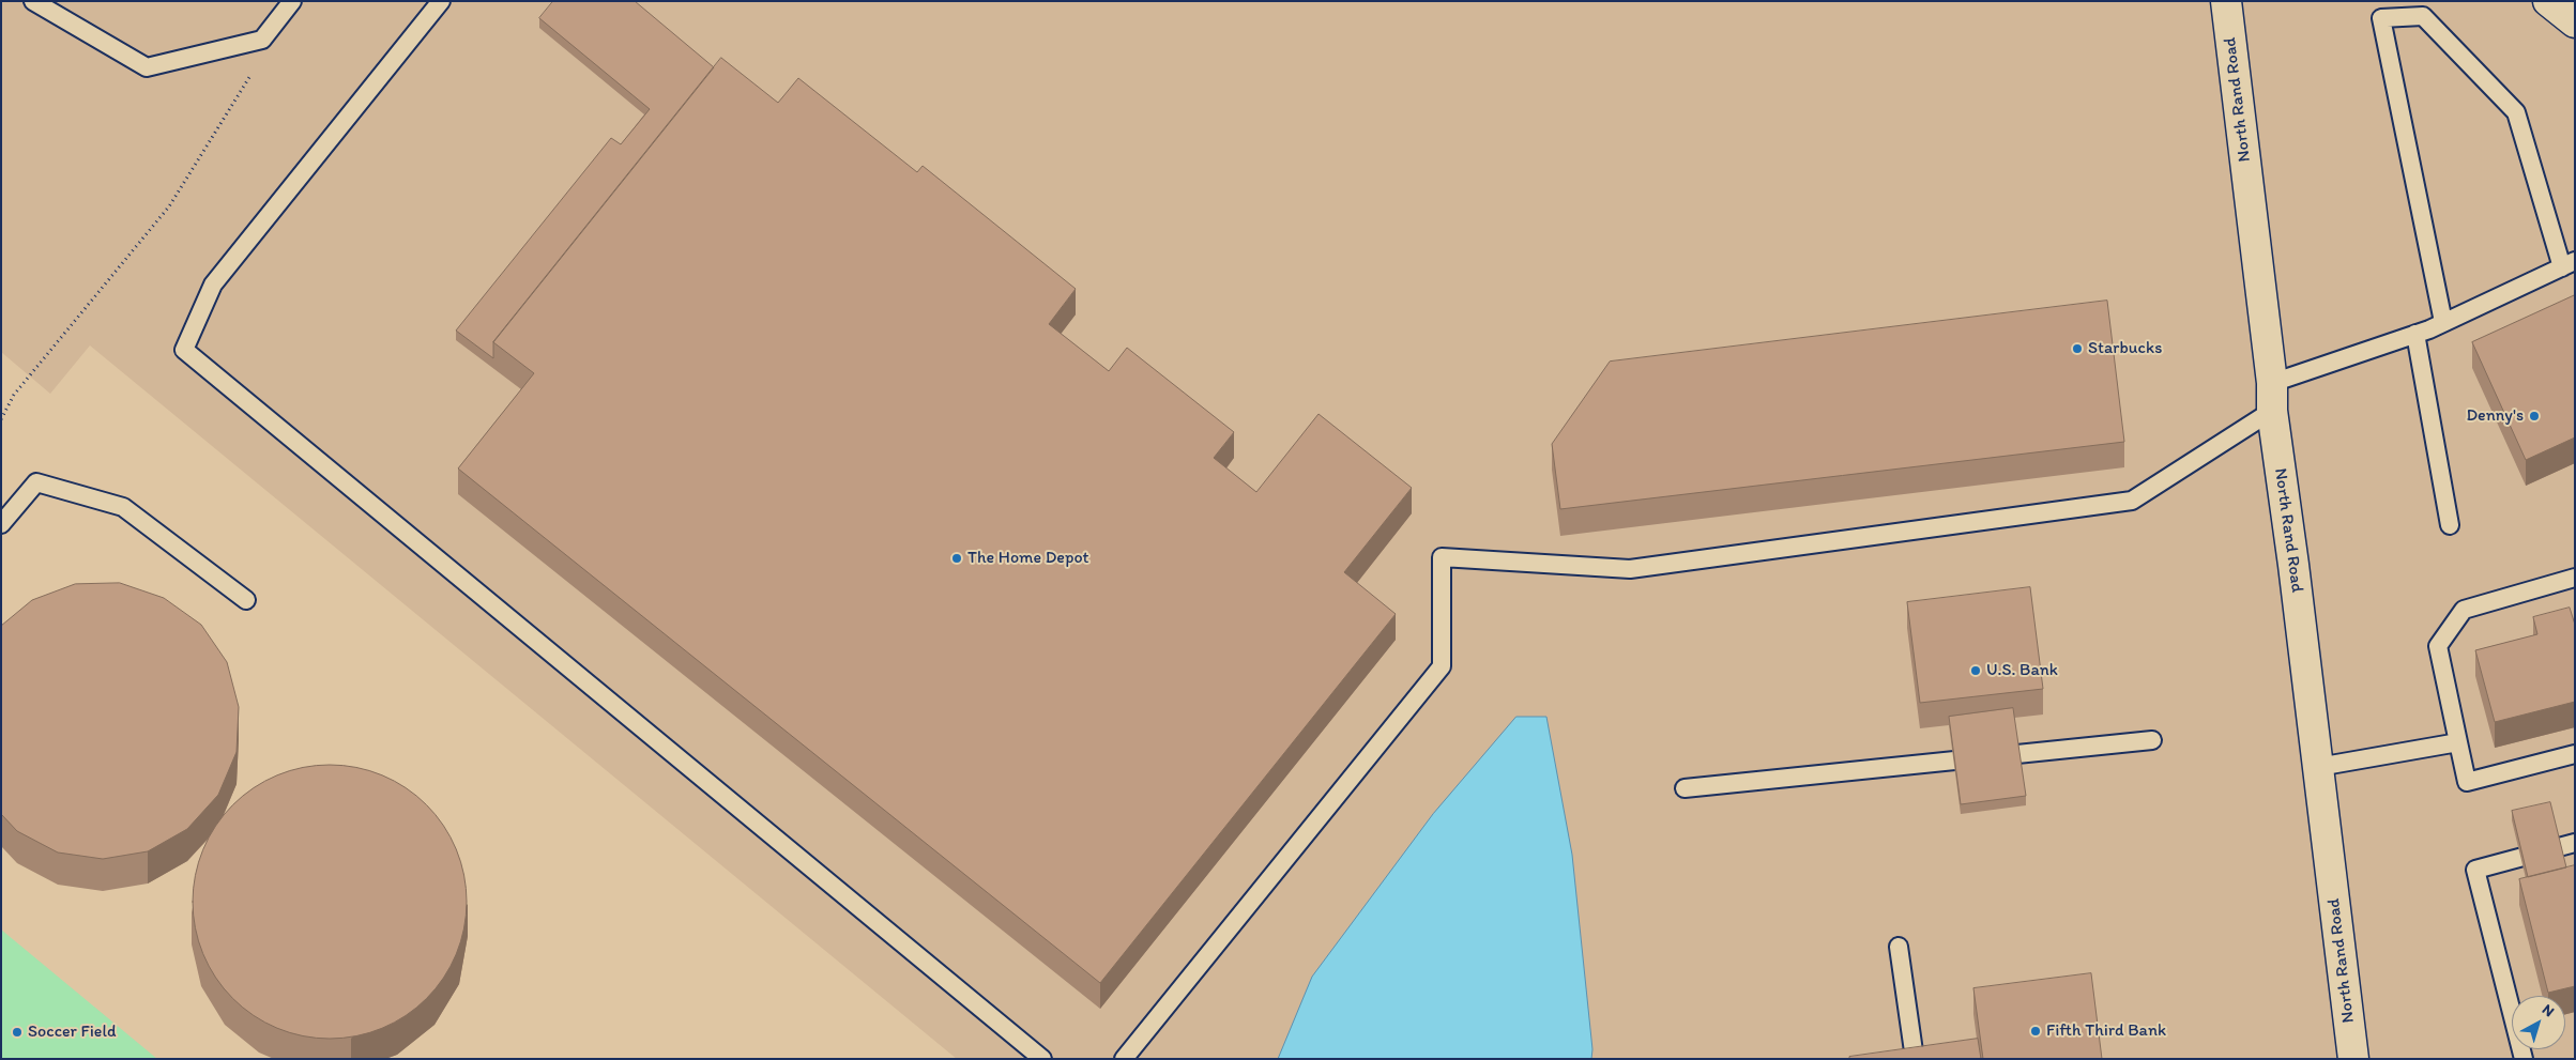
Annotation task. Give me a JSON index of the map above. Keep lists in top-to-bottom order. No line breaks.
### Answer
{"streets":{"main road":["North Rand Road"]},"places":["Starbucks","Denny's","The Home Depot","U.S. Bank","Fifth Third Bank","Soccer Field"],"north":"top right"}
